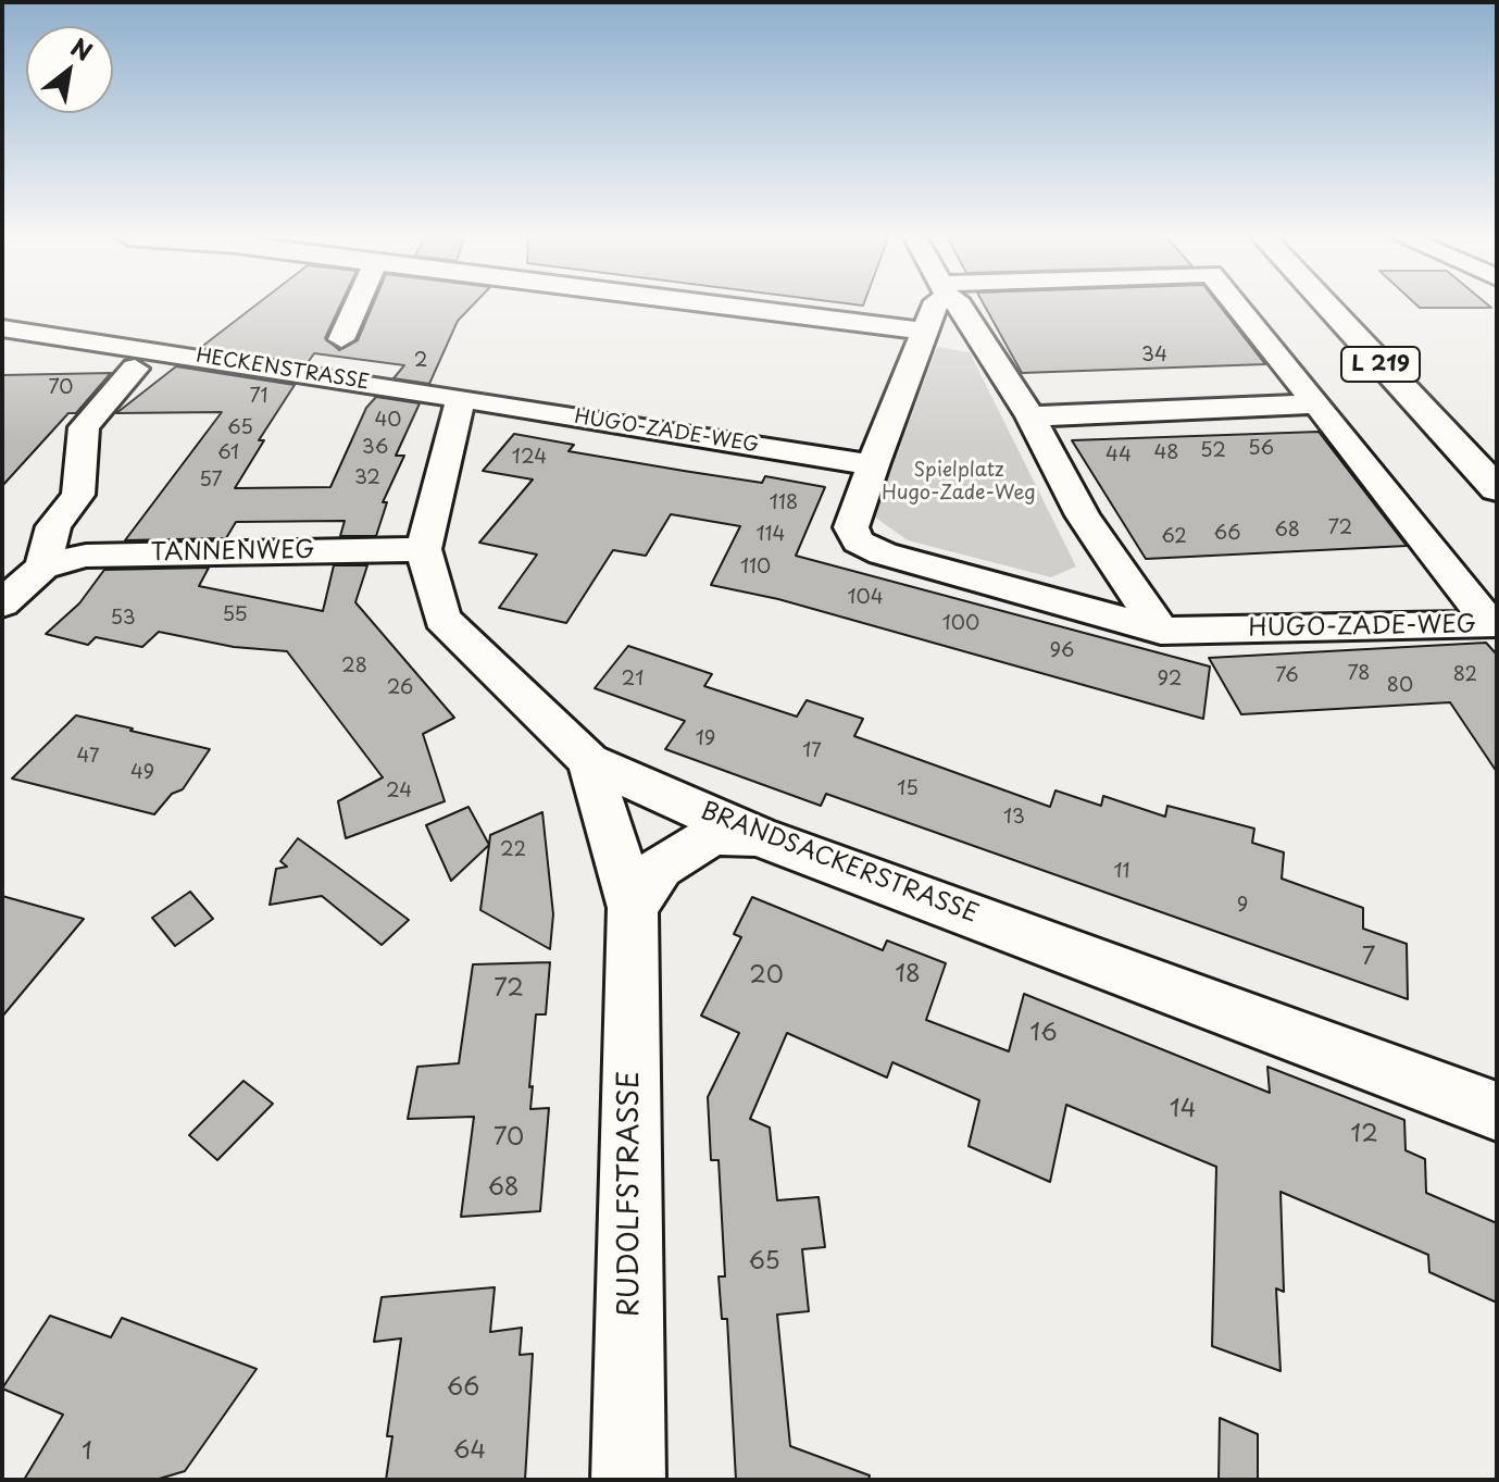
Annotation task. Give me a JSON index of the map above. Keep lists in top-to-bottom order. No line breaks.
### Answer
{"streets":{"main road":["L 219"],"street":["HECKENSTRASSE","HUGO-ZADE-WEG","TANNENWEG","BRANDSACKERSTRASSE","RUDOLFSTRASSE"]},"crossings":[["HECKENSTRASSE","HUGO-ZADE-WEG"],["HECKENSTRASSE","BRANDSACKERSTRASSE"],["HUGO-ZADE-WEG","BRANDSACKERSTRASSE"],["TANNENWEG","BRANDSACKERSTRASSE"],["BRANDSACKERSTRASSE","RUDOLFSTRASSE"]],"parks":["Spielplatz Hugo-Zade-Weg"],"house_numbers":["34","2","70","71","40","65","36","56","52","61","48","44","124","32","57","118","72","68","66","114","62","110","104","55","53","100","96","28","78","82","76","21","92","80","26","19","17","47","49","15","24","13","22","11","9","7","18","20","72","16","14","12","70","68","65","66","64","1"],"north":"top right"}
